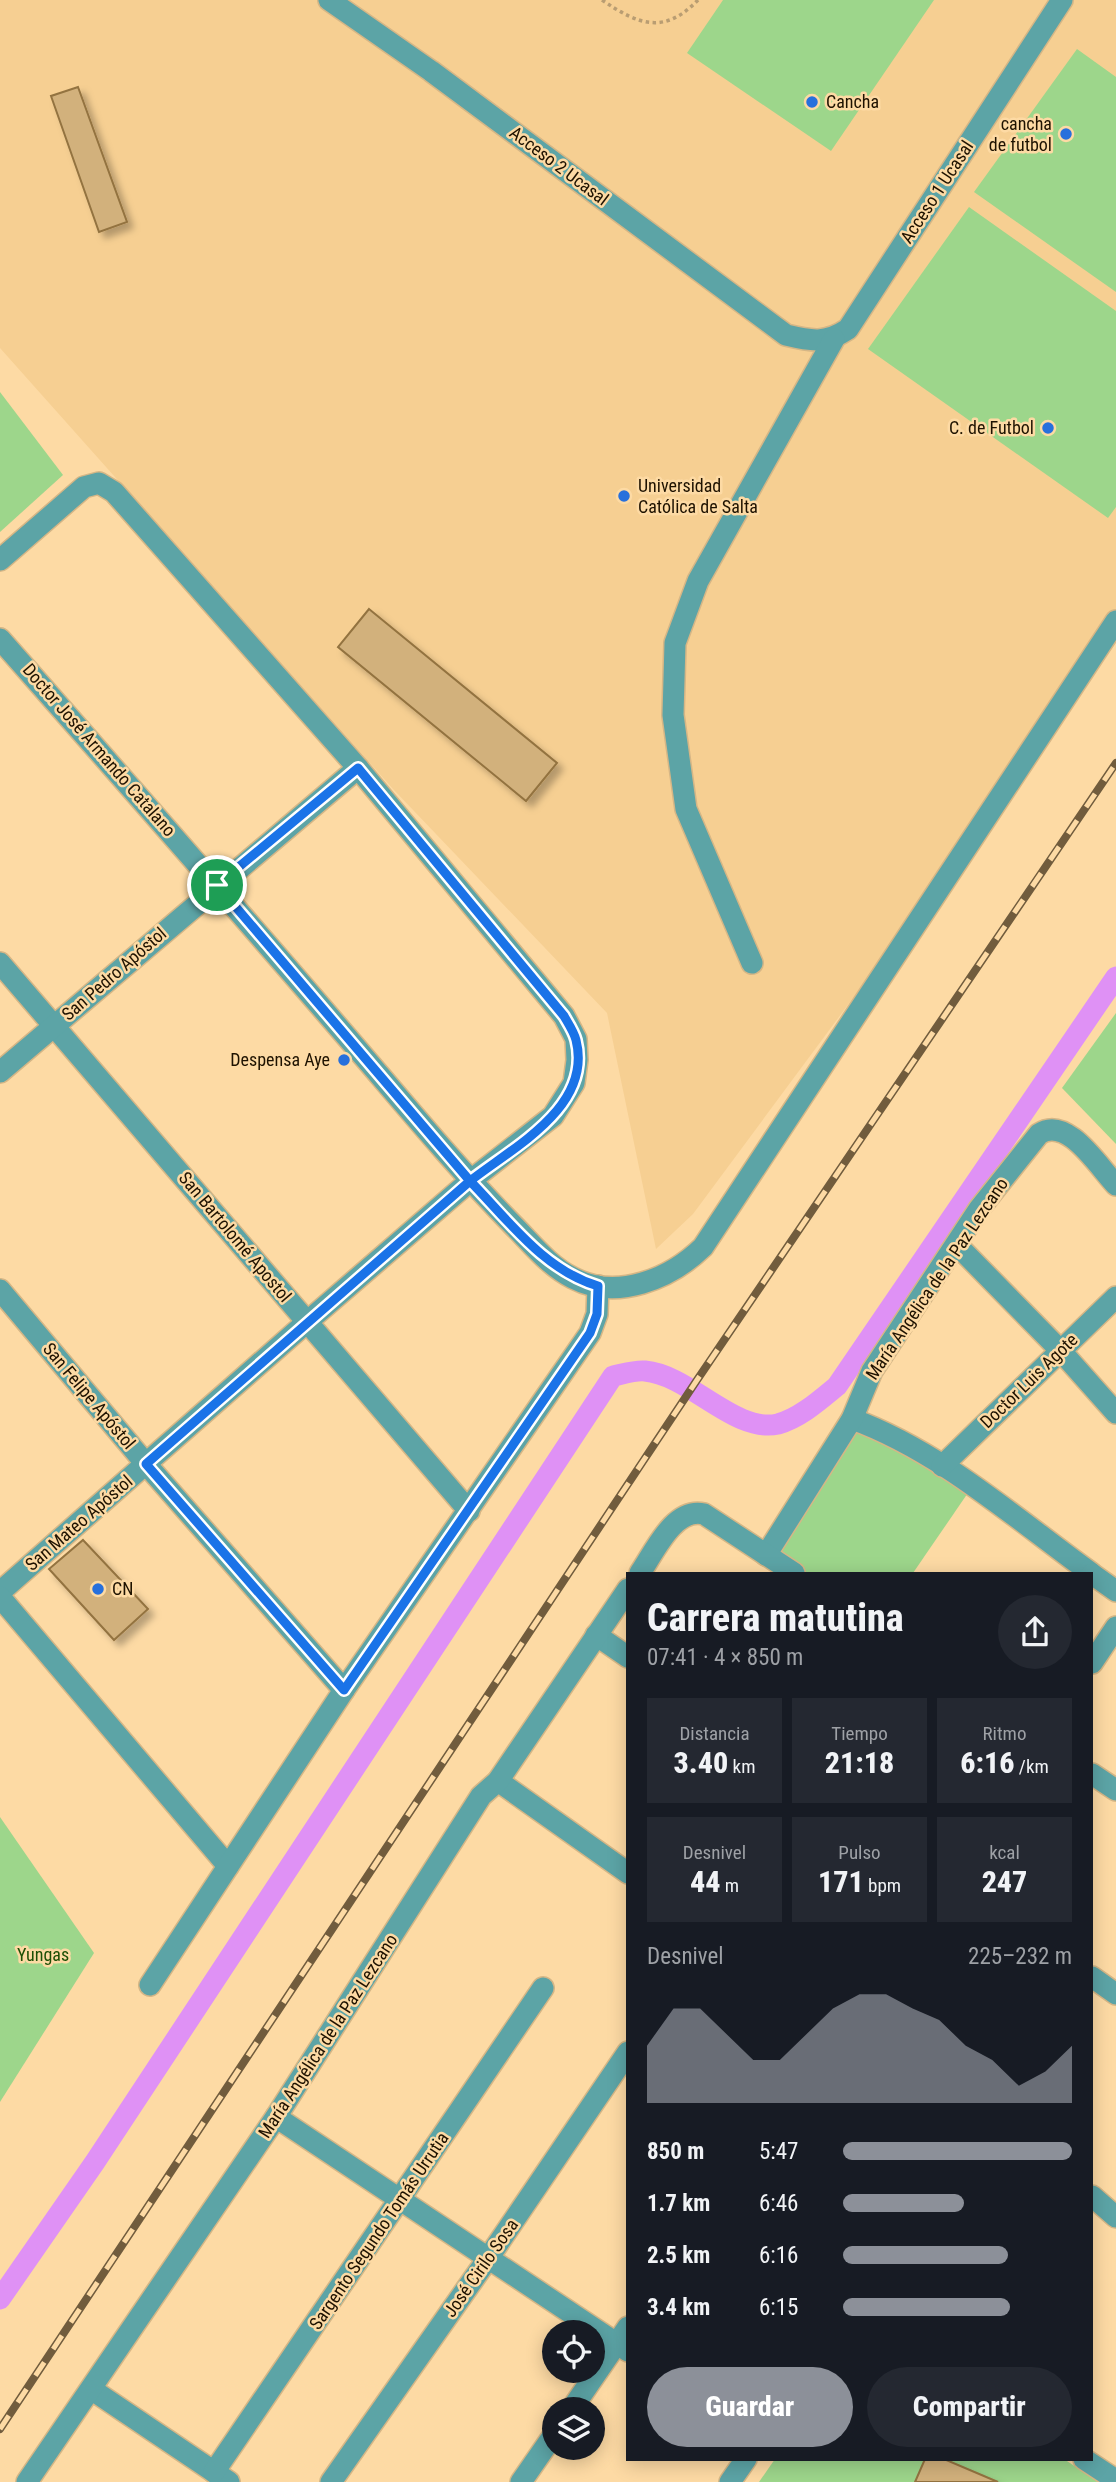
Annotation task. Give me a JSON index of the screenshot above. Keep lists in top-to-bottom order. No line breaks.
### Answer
{"streets":{"street":["Acceso 2 Ucasal","Acceso 1 Ucasal","Doctor José Armando Catalano","San Pedro Apóstol","San Bartolomé Apostol","María Angélica de la Paz Lezcano","Doctor Luis Agote","San Felipe Apóstol","San Mateo Apóstol","Sargento Segundo Tomás Urrutia","José Cirilo Sosa"]},"crossings":[["Acceso 2 Ucasal","Acceso 1 Ucasal"],["Doctor José Armando Catalano","San Pedro Apóstol"],["Doctor José Armando Catalano","San Mateo Apóstol"],["San Pedro Apóstol","San Bartolomé Apostol"],["San Pedro Apóstol","San Mateo Apóstol"],["San Bartolomé Apostol","San Mateo Apóstol"],["San Felipe Apóstol","San Mateo Apóstol"]],"parks":["Yungas"],"places":["Cancha","cancha de futbol","C. de Futbol","Universidad Católica de Salta","Despensa Aye","CN"],"page":{"heading":["Carrera matutina","07:41 · 4 × 850 m"],"stats":[["Distancia","3.40 km"],["Tiempo","21:18"],["Ritmo","6:16 /km"],["Desnivel","44 m"],["Pulso","171 bpm"],["kcal","247"]],"chart":["Desnivel","225–232 m"],"list":[{"name":"850 m","note":"5:47"},{"name":"1.7 km","note":"6:46"},{"name":"2.5 km","note":"6:16"},{"name":"3.4 km","note":"6:15"}],"buttons":["Guardar","Compartir"]}}
